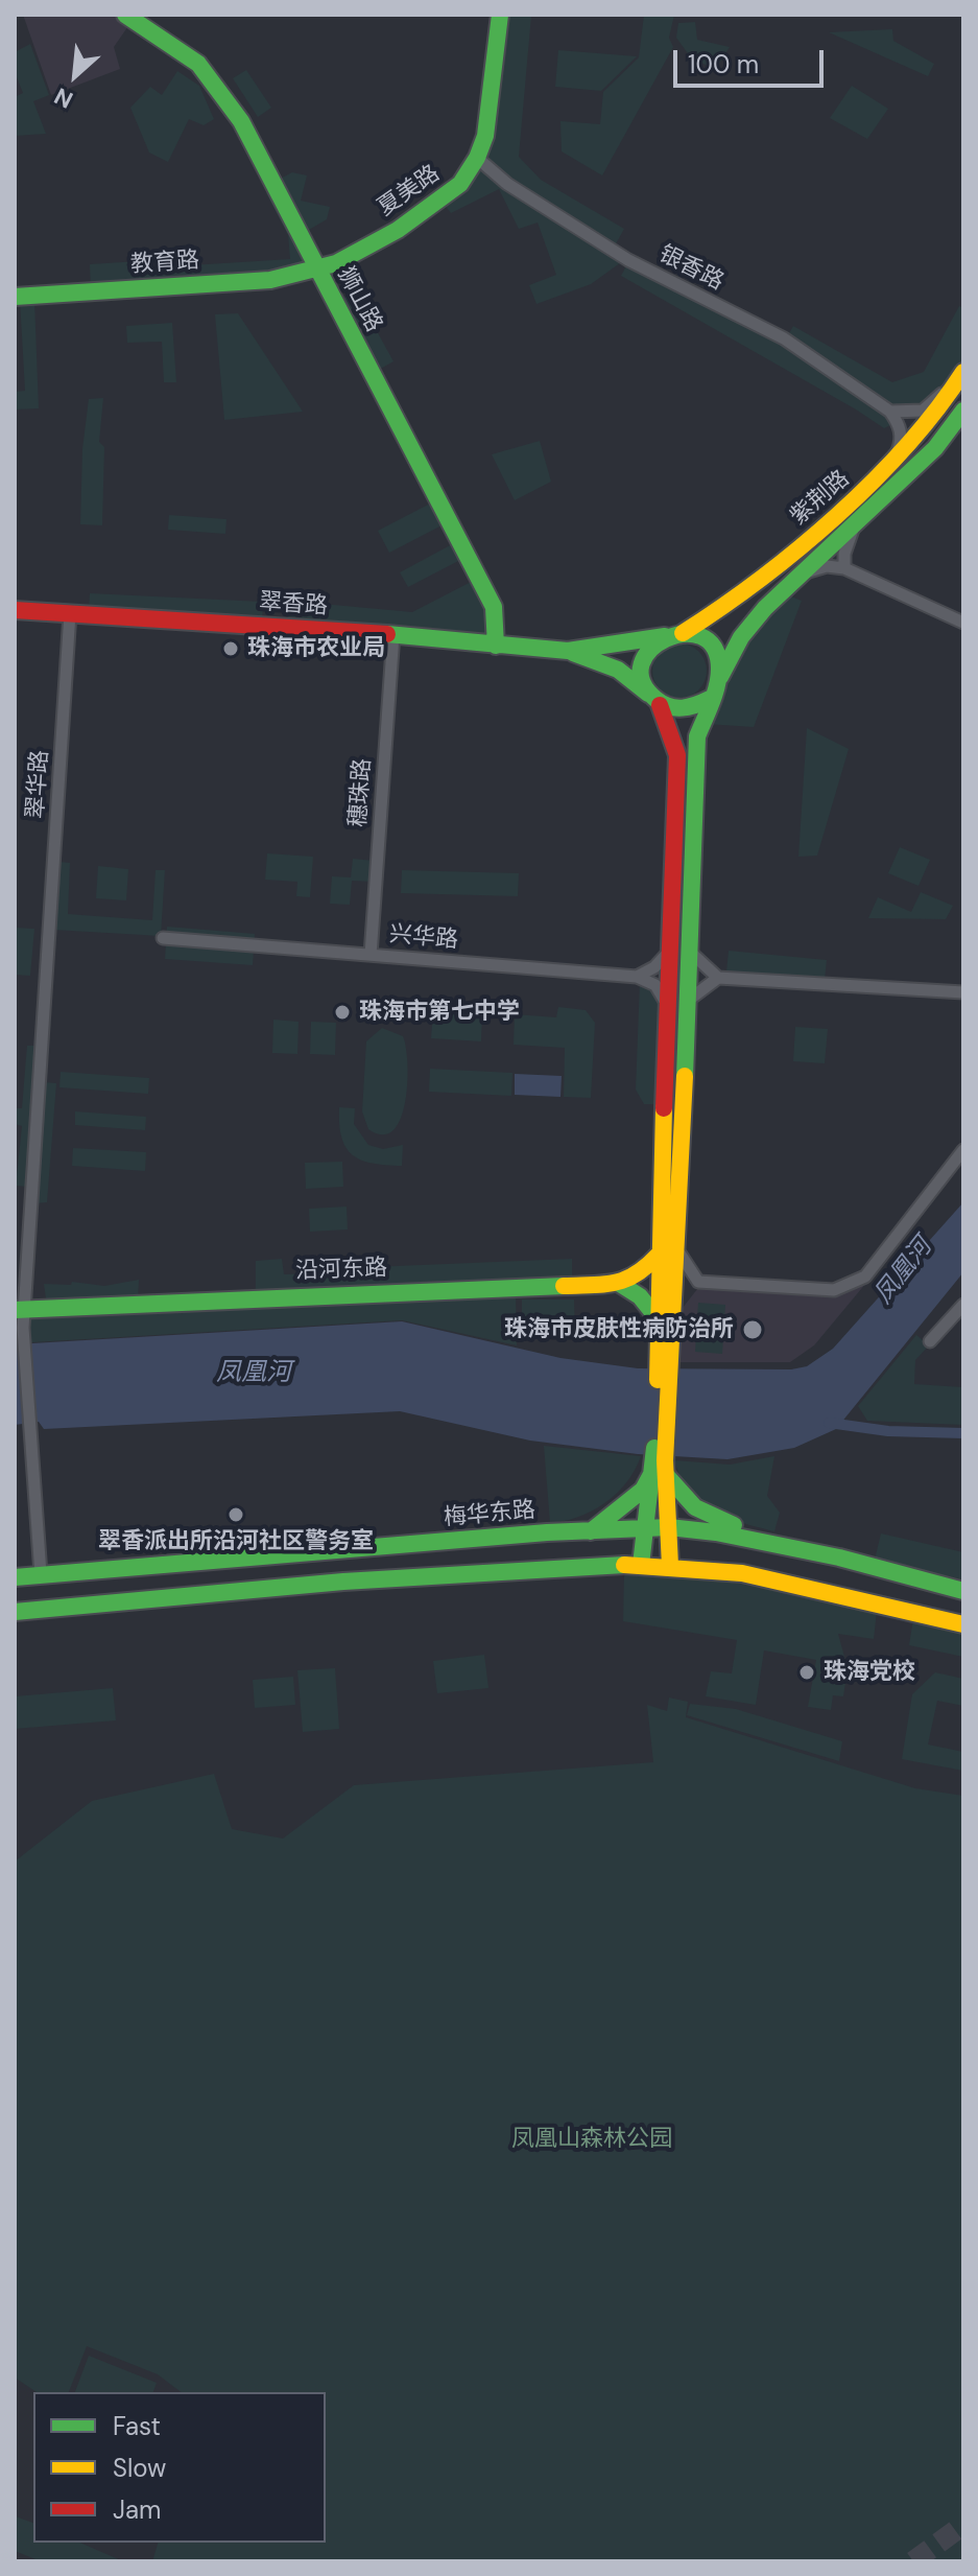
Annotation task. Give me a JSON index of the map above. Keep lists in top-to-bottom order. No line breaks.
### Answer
{"streets":{"main road":["夏美路","教育路","狮山路","紫荆路","翠香路","沿河东路","梅华东路"],"street":["银香路","翠华路","穗珠路","兴华路"]},"crossings":[["夏美路","教育路"],["夏美路","银香路"],["夏美路","狮山路"],["教育路","狮山路"],["狮山路","翠香路"],["翠香路","翠华路"],["翠香路","穗珠路"],["翠华路","沿河东路"],["翠华路","梅华东路"],["穗珠路","兴华路"]],"water":["凤凰河"],"parks":["凤凰山森林公园"],"places":["珠海市农业局","珠海市第七中学","珠海市皮肤性病防治所","翠香派出所沿河社区警务室","珠海党校"],"legend":["Fast","Slow","Jam"],"scale_bar":"100 m","north":"bottom left"}
